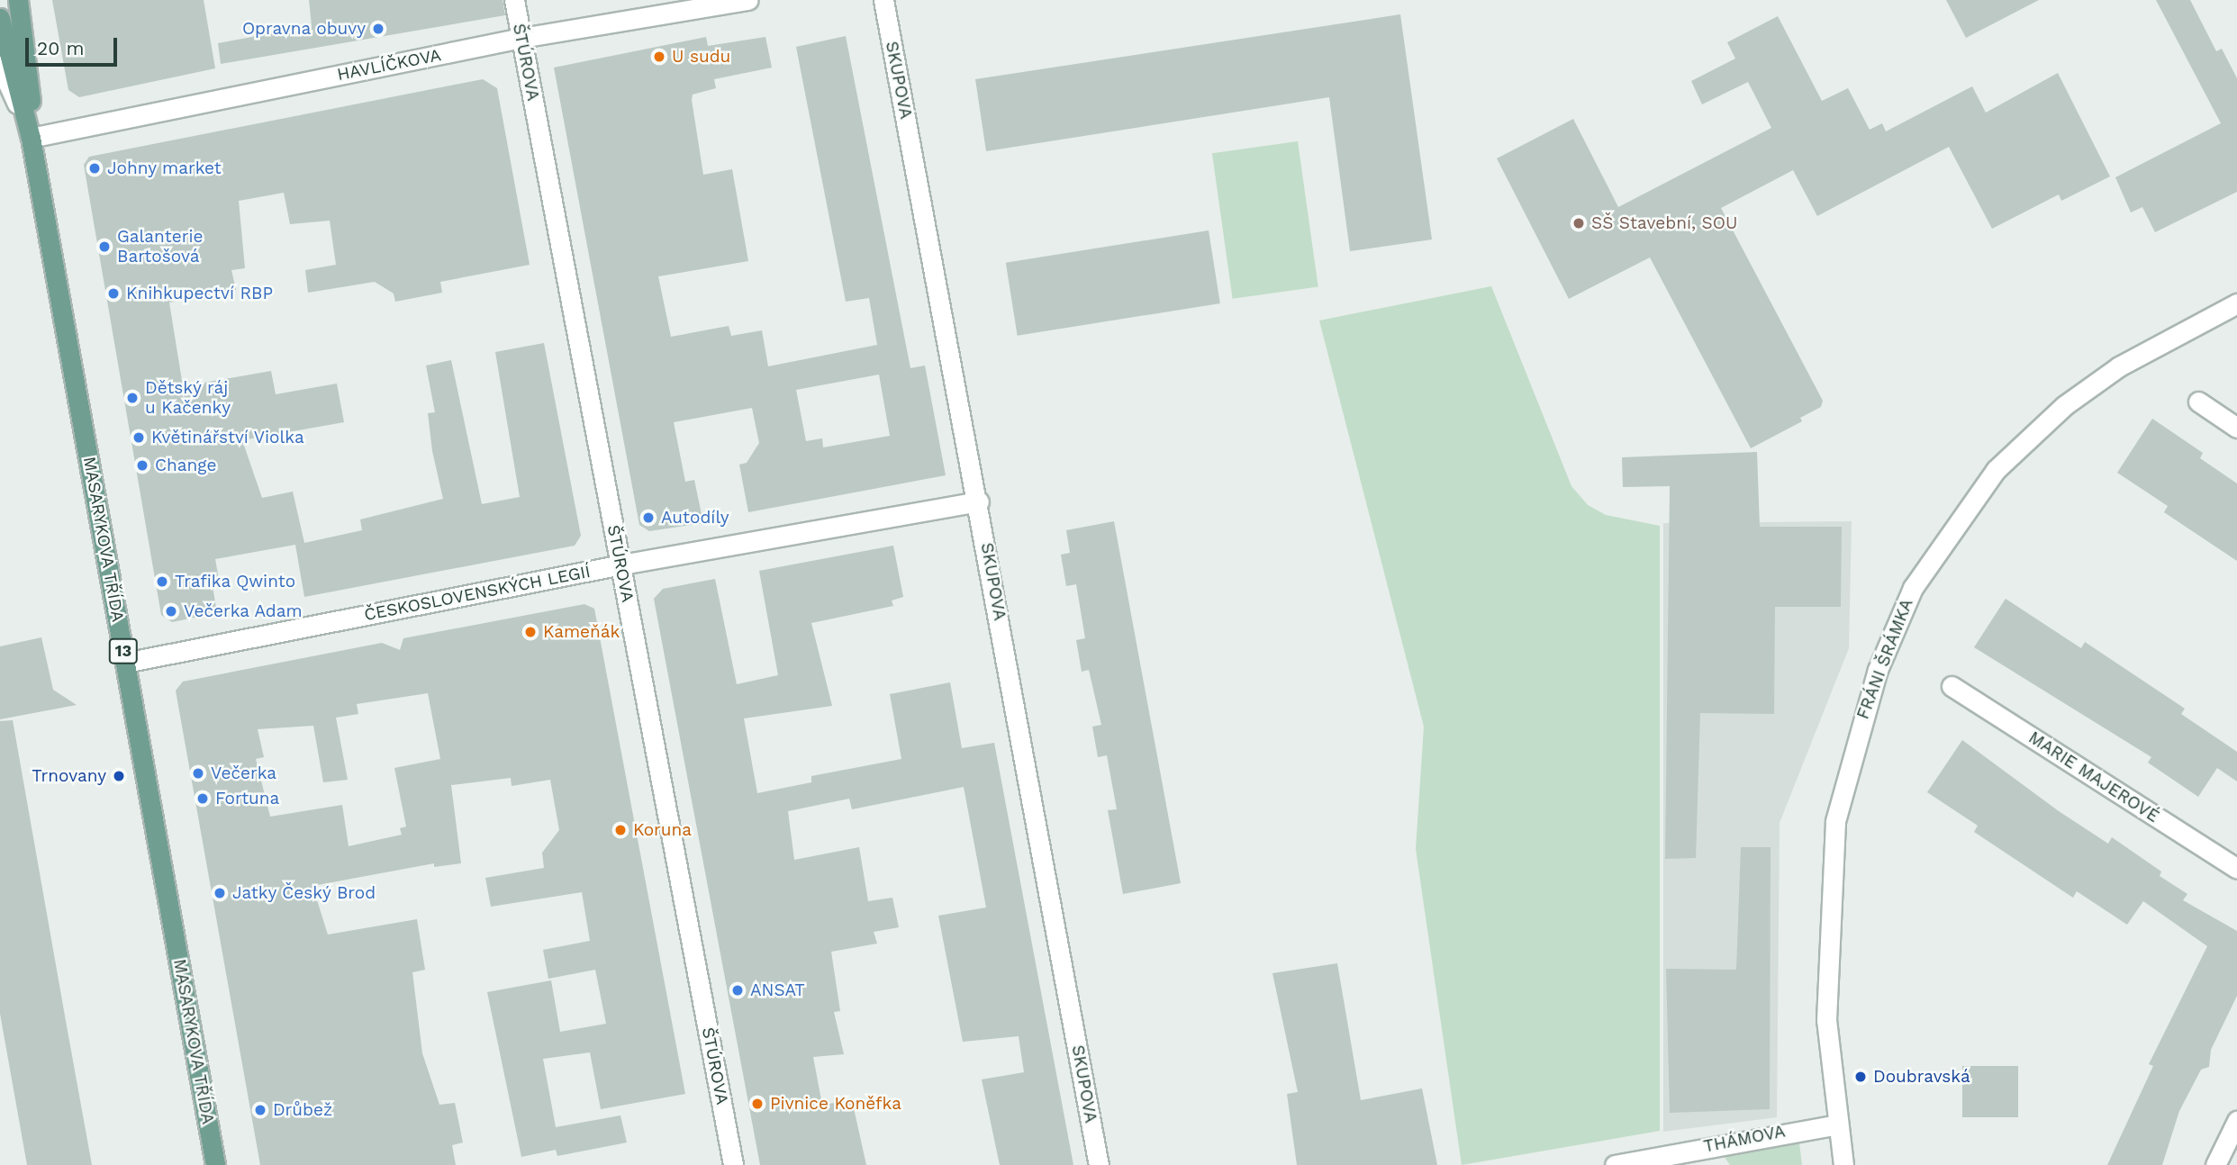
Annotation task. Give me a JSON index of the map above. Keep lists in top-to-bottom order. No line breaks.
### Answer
{"streets":{"main road":["MASARYKOVA TŘÍDA","13"],"street":["ŠTÚROVA","HAVLÍČKOVA","SKUPOVA","ČESKOSLOVENSKÝCH LEGIÍ","FRÁNI ŠRÁMKA","MARIE MAJEROVÉ","THÁMOVA"]},"crossings":[["ŠTÚROVA","HAVLÍČKOVA"],["ŠTÚROVA","ČESKOSLOVENSKÝCH LEGIÍ"],["HAVLÍČKOVA","MASARYKOVA TŘÍDA"],["SKUPOVA","ČESKOSLOVENSKÝCH LEGIÍ"],["MASARYKOVA TŘÍDA","ČESKOSLOVENSKÝCH LEGIÍ"],["FRÁNI ŠRÁMKA","THÁMOVA"]],"places":["Opravna obuvy","U sudu","Johny market","SŠ Stavební, SOU","Galanterie Bartošová","Knihkupectví RBP","Dětský ráj u Kačenky","Květinářství Violka","Change","Autodíly","Trafika Qwinto","Večerka Adam","Kameňák","Večerka","Trnovany","Fortuna","Koruna","Jatky Český Brod","ANSAT","Doubravská","Pivnice Koněfka","Drůbež"],"scale_bar":"20 m"}
